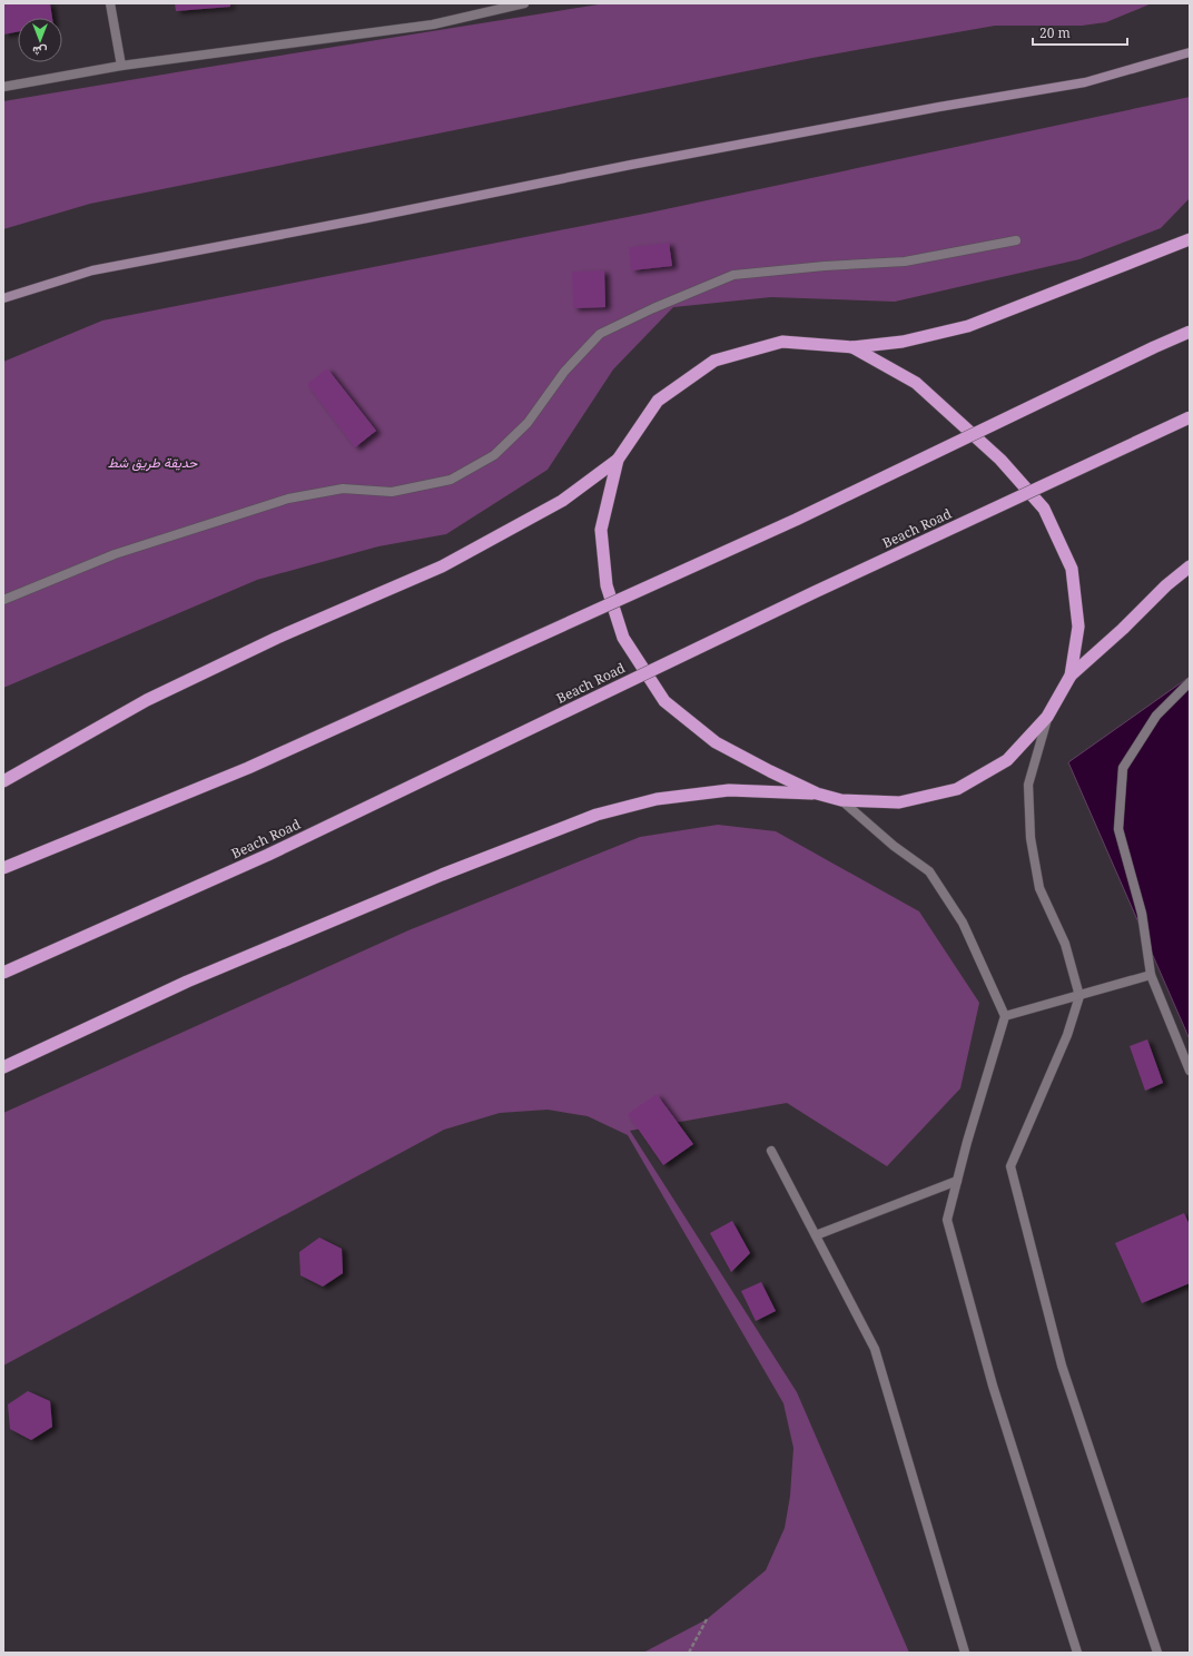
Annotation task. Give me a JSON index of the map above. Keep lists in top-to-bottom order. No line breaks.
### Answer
{"streets":{"highway":["Beach Road"]},"parks":["حديقة طريق شط"],"scale_bar":"20 m","north":"bottom"}
